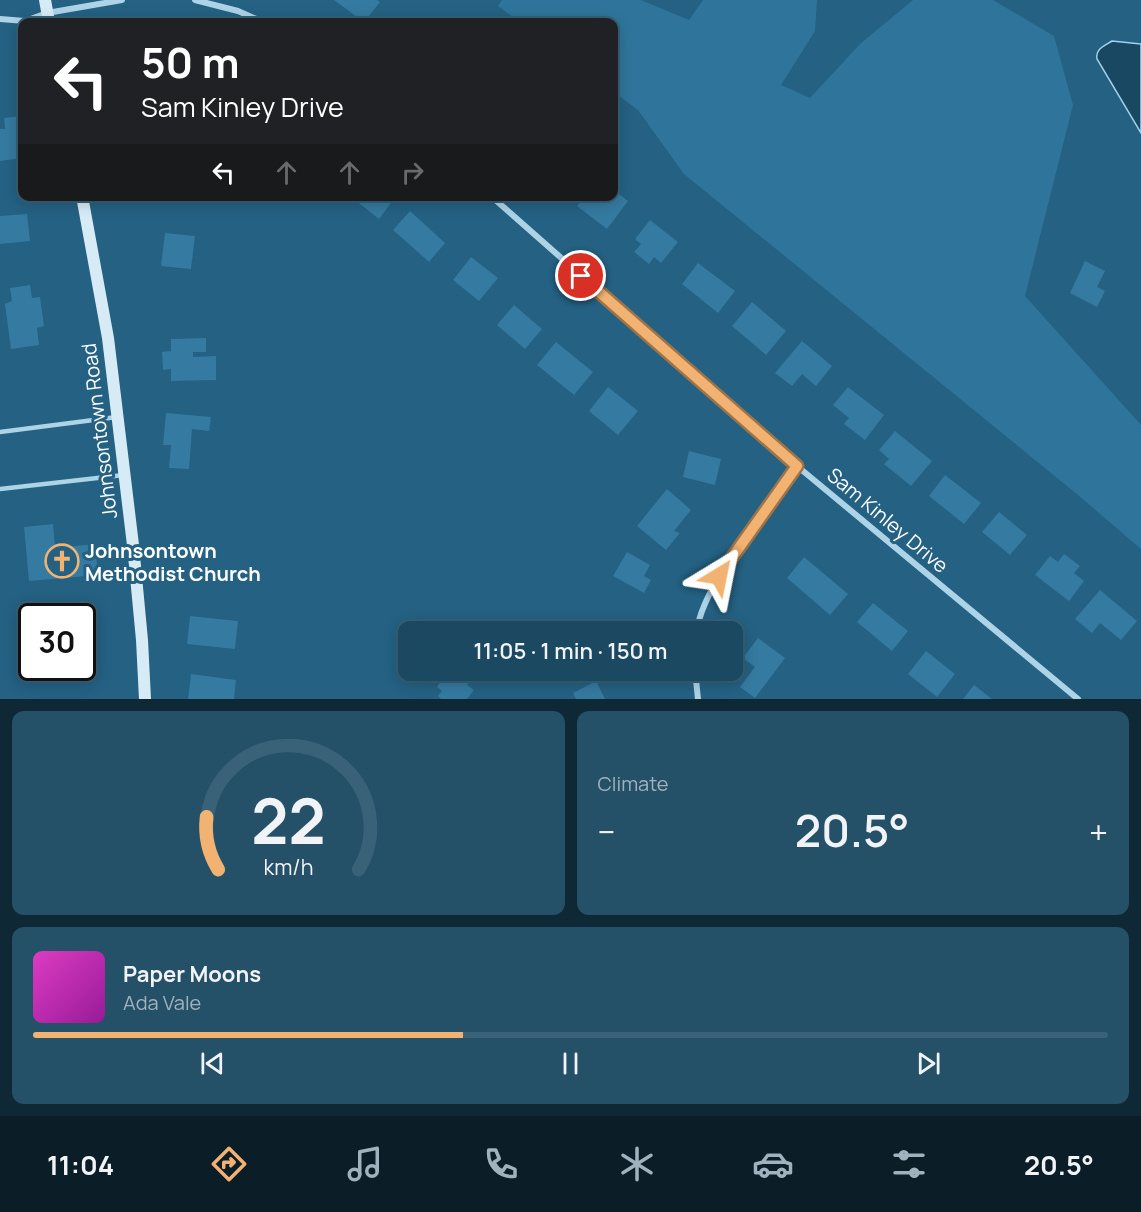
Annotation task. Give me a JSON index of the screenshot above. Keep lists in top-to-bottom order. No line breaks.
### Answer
{"streets":{"street":["Johnsontown Road","Sam Kinley Drive"]},"places":{"church":["Johnsontown Methodist Church"]},"page":{"turn":["50 m","Sam Kinley Drive"],"limit":"30","trip":"11:05 · 1 min · 150 m","tile":"Climate","heat":["−","20.5°","+"],"song":["Paper Moons","Ada Vale"],"tabs":["11:04","20.5°"],"gauge":["22","km/h"]}}
